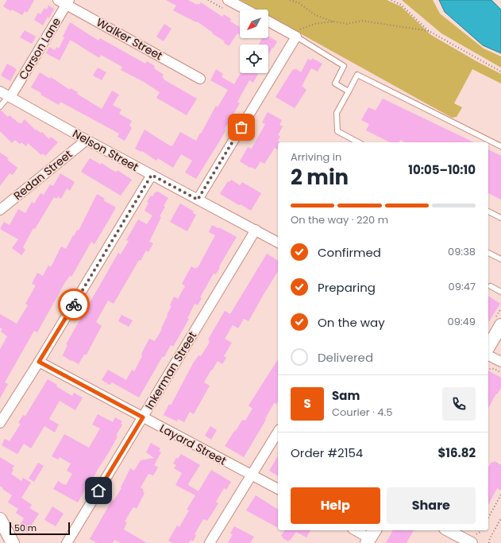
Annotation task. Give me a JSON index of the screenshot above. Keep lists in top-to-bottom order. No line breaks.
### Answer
{"streets":{"street":["Walker Street","Carson Lane","Nelson Street","Redan Street","Inkerman Street","Layard Street"]},"crossings":[["Walker Street","Carson Lane"],["Carson Lane","Nelson Street"],["Nelson Street","Redan Street"],["Nelson Street","Inkerman Street"],["Inkerman Street","Layard Street"]],"scale_bar":"50 m","north":"bottom left","page":{"heading":["2 min","Arriving in","10:05–10:10"],"panel":["Sam","Courier · 4.5","Order #2154","$16.82"],"bar":"On the way · 220 m","list":[["Confirmed","09:38"],["Preparing","09:47"],["On the way","09:49"],"Delivered"],"round":"S","buttons":["Help","Share"],"scale":"50 m"}}
